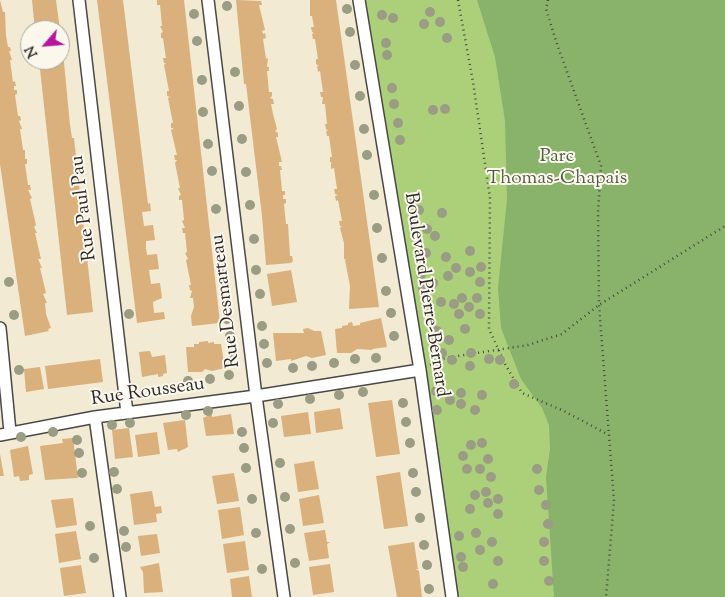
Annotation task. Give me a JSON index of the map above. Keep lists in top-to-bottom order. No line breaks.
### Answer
{"streets":{"street":["Rue Paul Pau","Boulevard Pierre-Bernard","Rue Desmarteau","Rue Rousseau"]},"crossings":[["Rue Paul Pau","Rue Rousseau"],["Boulevard Pierre-Bernard","Rue Rousseau"],["Rue Desmarteau","Rue Rousseau"]],"parks":["Parc Thomas-Chapais"],"north":"bottom left"}
